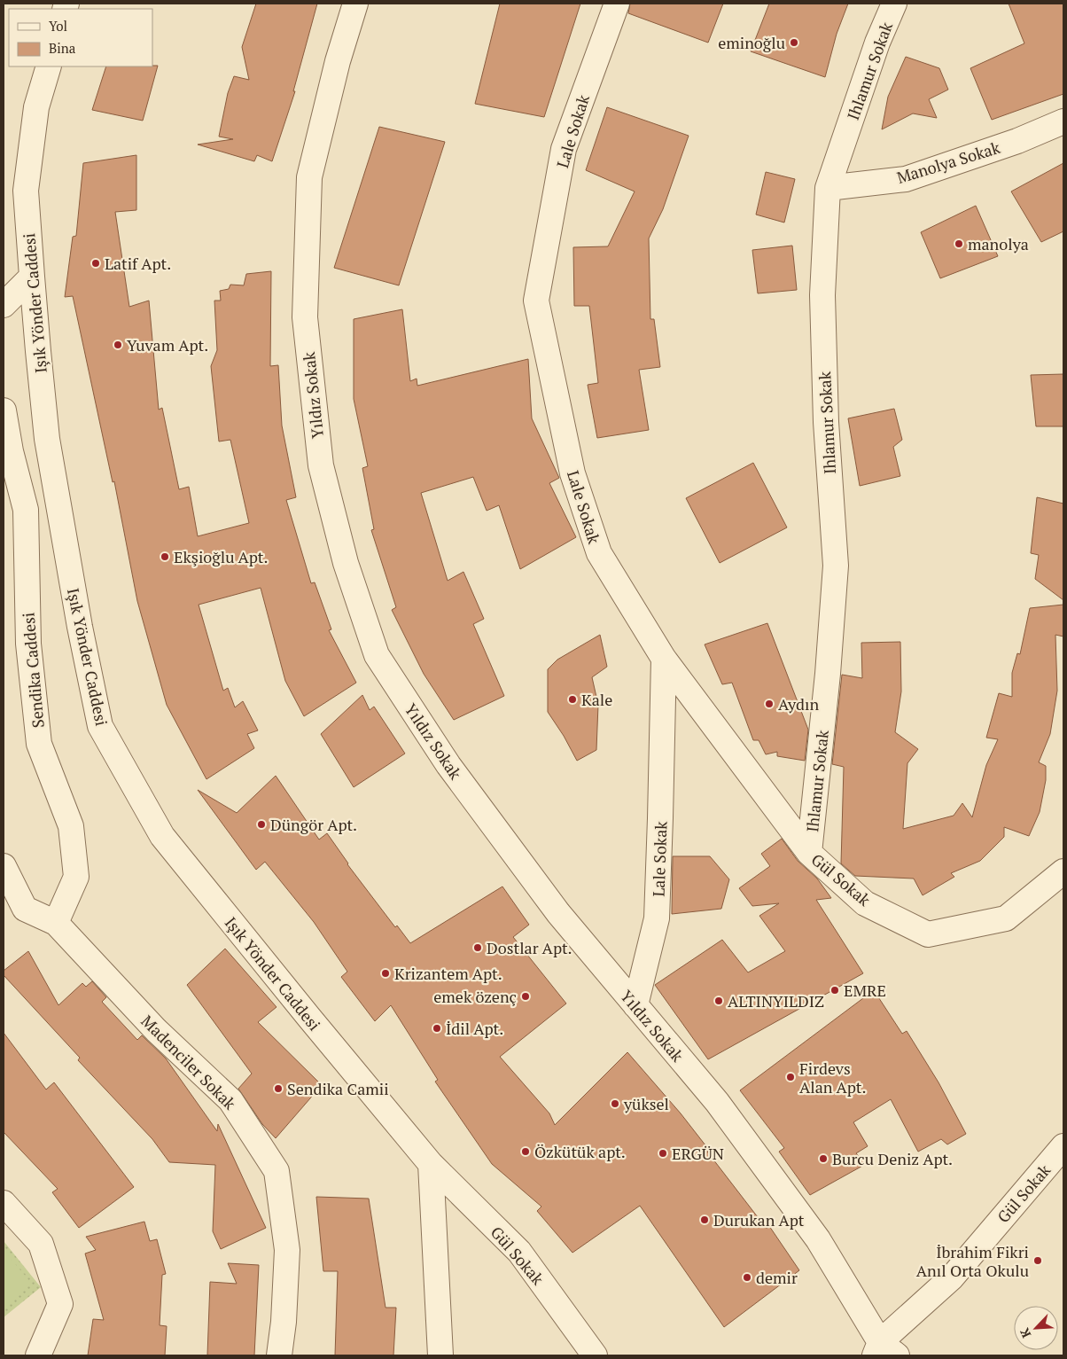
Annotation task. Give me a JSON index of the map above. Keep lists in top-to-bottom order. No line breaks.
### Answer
{"streets":{"street":["Ihlamur Sokak","Lale Sokak","Manolya Sokak","Işık Yönder Caddesi","Yıldız Sokak","Sendika Caddesi","Gül Sokak","Madenciler Sokak"]},"crossings":[["Ihlamur Sokak","Manolya Sokak"],["Ihlamur Sokak","Gül Sokak"],["Lale Sokak","Yıldız Sokak"],["Lale Sokak","Gül Sokak"],["Işık Yönder Caddesi","Gül Sokak"],["Yıldız Sokak","Gül Sokak"],["Sendika Caddesi","Madenciler Sokak"]],"places":["eminoğlu","manolya","Latif Apt.","Yuvam Apt.","Ekşioğlu Apt.","Kale","Aydın","Düngör Apt.","Dostlar Apt.","Krizantem Apt.","EMRE","emek özenç","ALTINYILDIZ","İdil Apt.","Firdevs Alan Apt.","Sendika Camii","yüksel","Özkütük apt.","ERGÜN","Burcu Deniz Apt.","Durukan Apt","İbrahim Fikri Anıl Orta Okulu","demir"],"legend":["Yol","Bina"],"north":"bottom left"}
